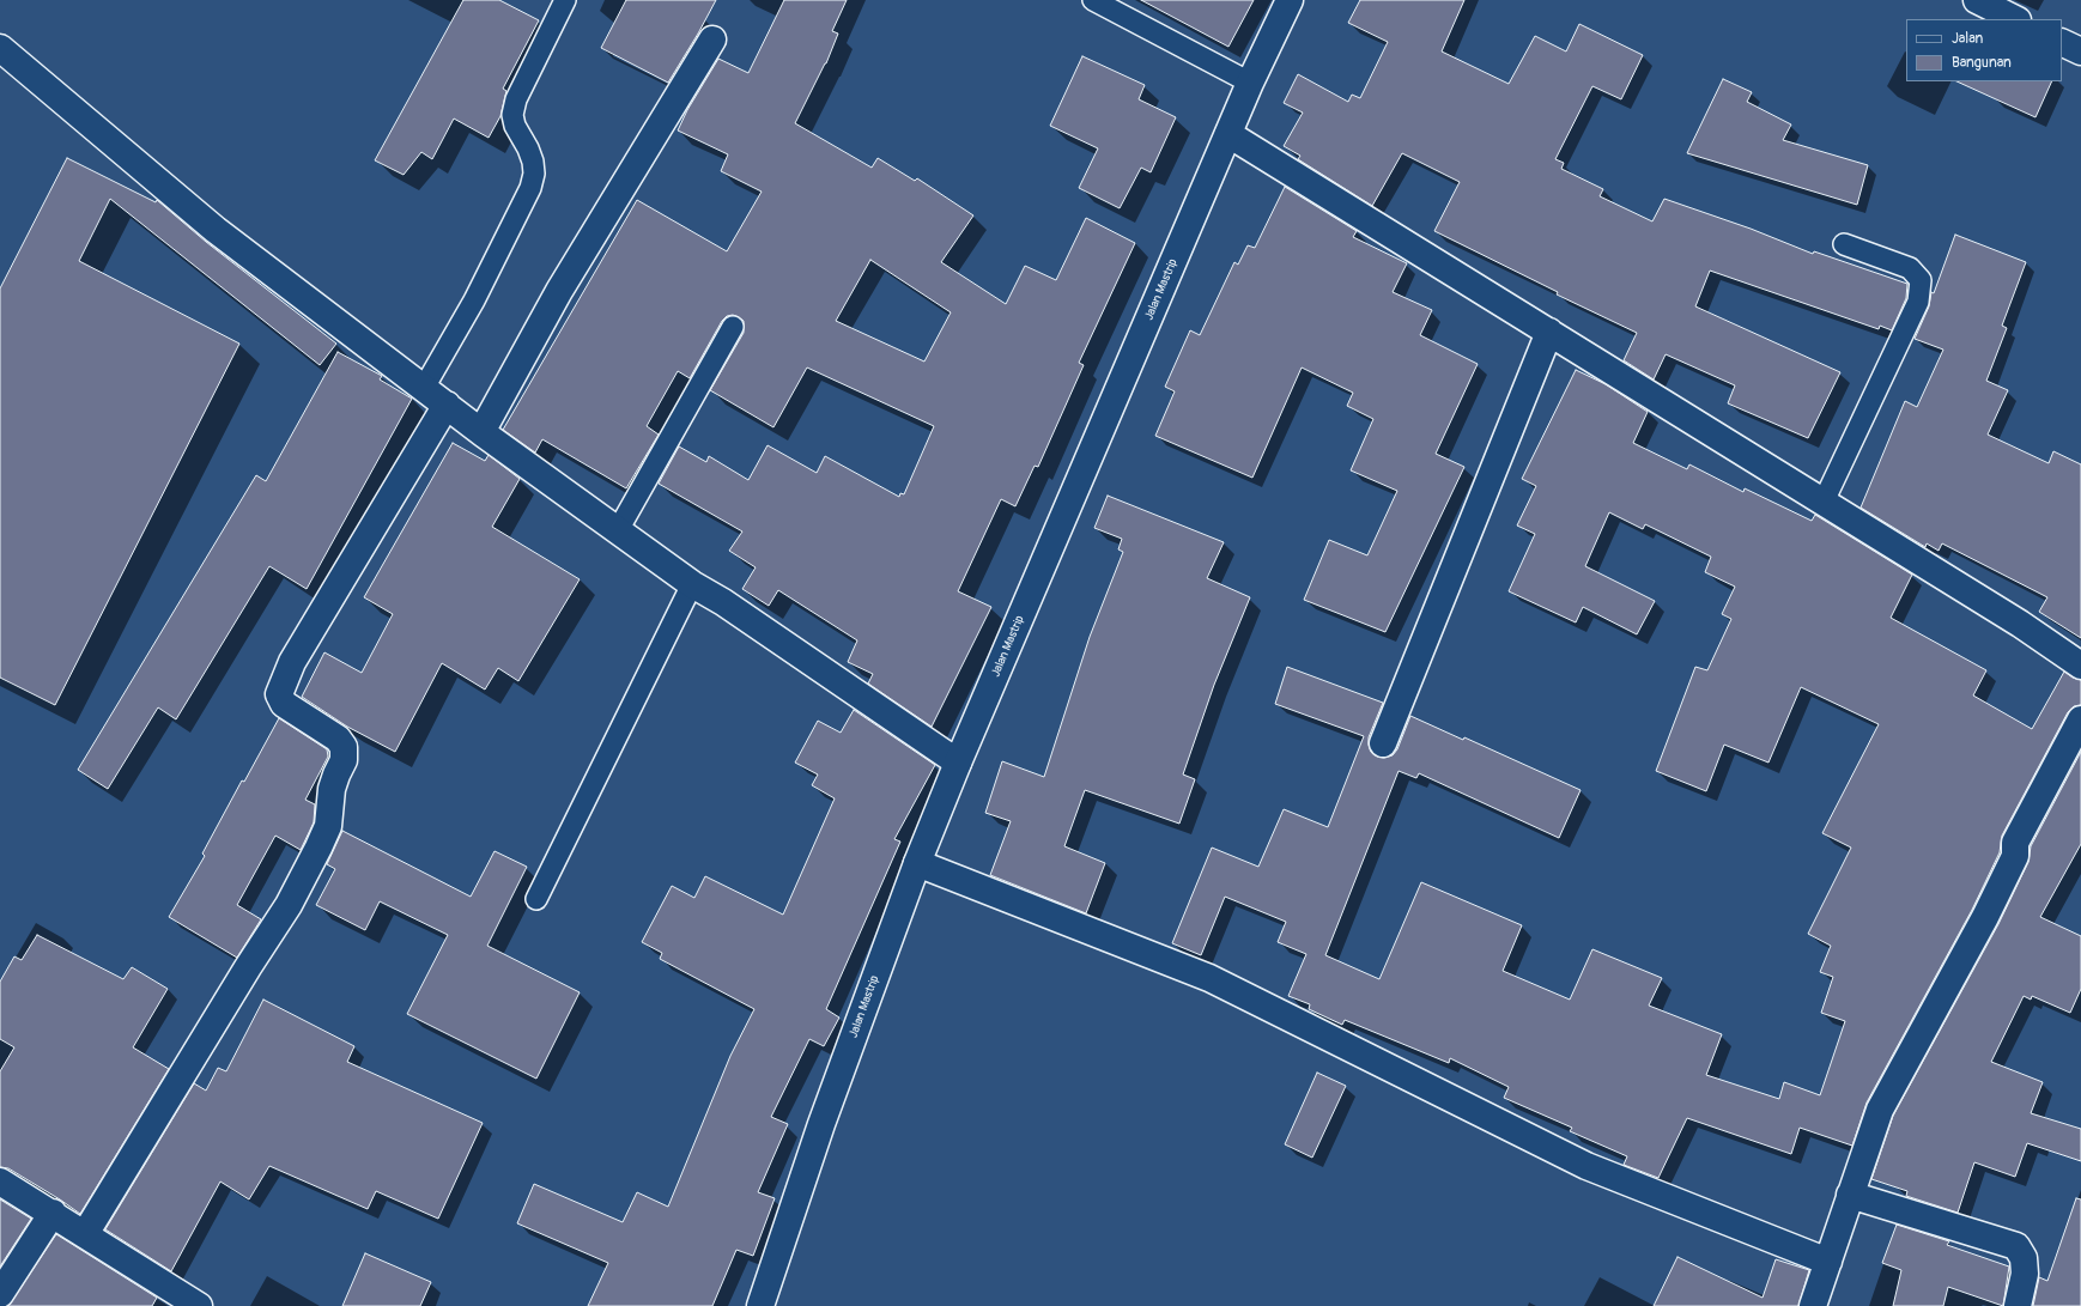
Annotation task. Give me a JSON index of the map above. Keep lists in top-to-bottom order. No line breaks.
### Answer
{"streets":{"street":["Jalan Mastrip"]},"legend":["Jalan","Bangunan"]}
